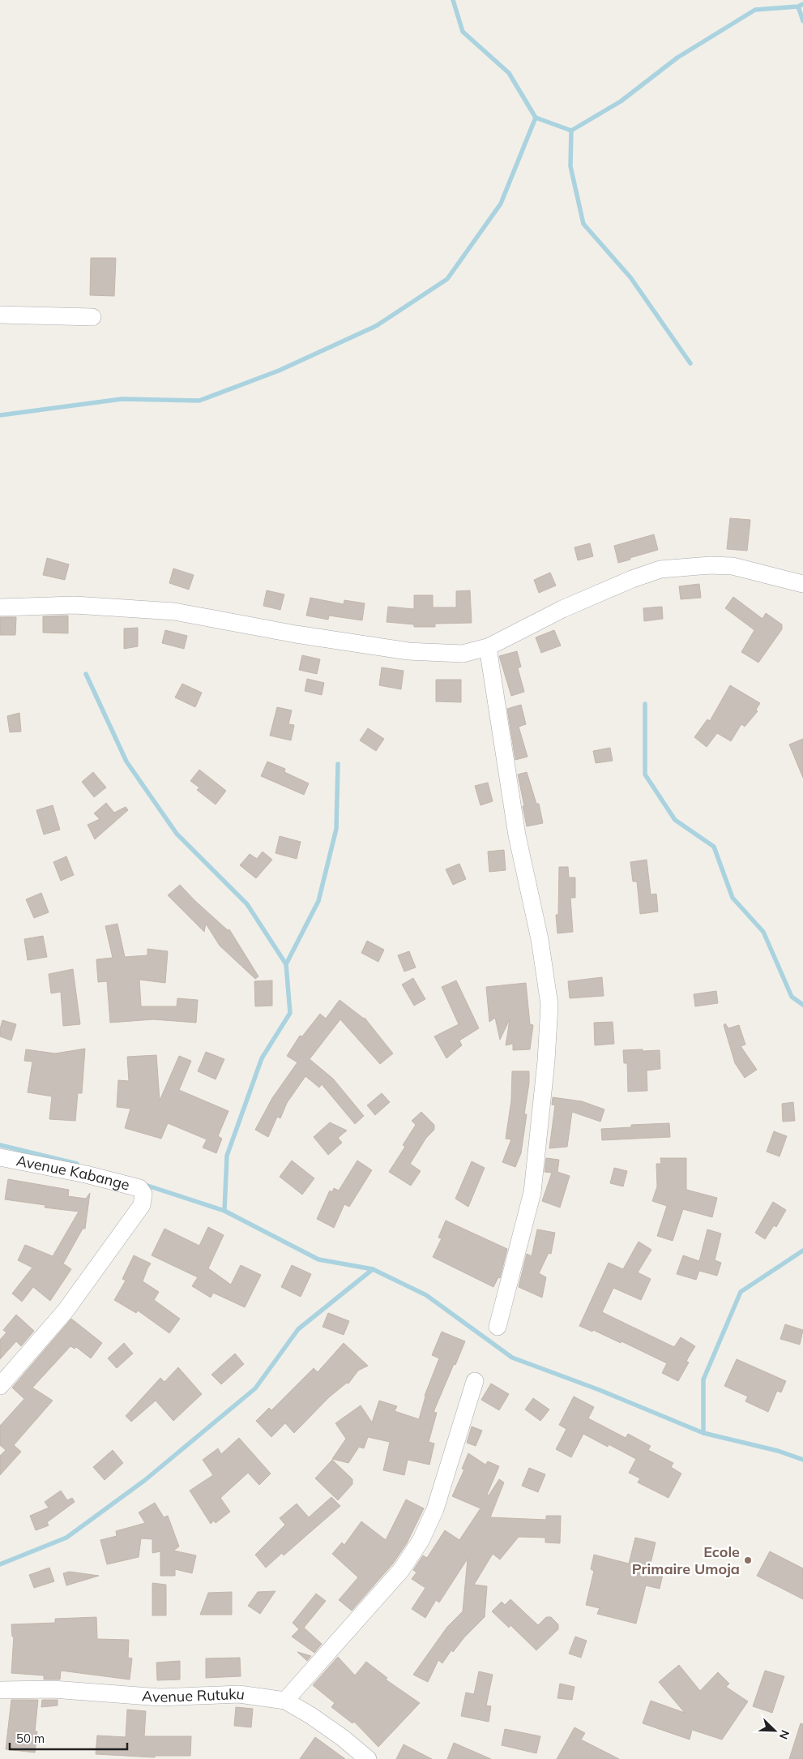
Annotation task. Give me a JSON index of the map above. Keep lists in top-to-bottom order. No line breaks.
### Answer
{"streets":{"street":["Avenue Kabange","Avenue Rutuku"]},"places":["Ecole Primaire Umoja"],"scale_bar":"50 m","north":"bottom right"}
